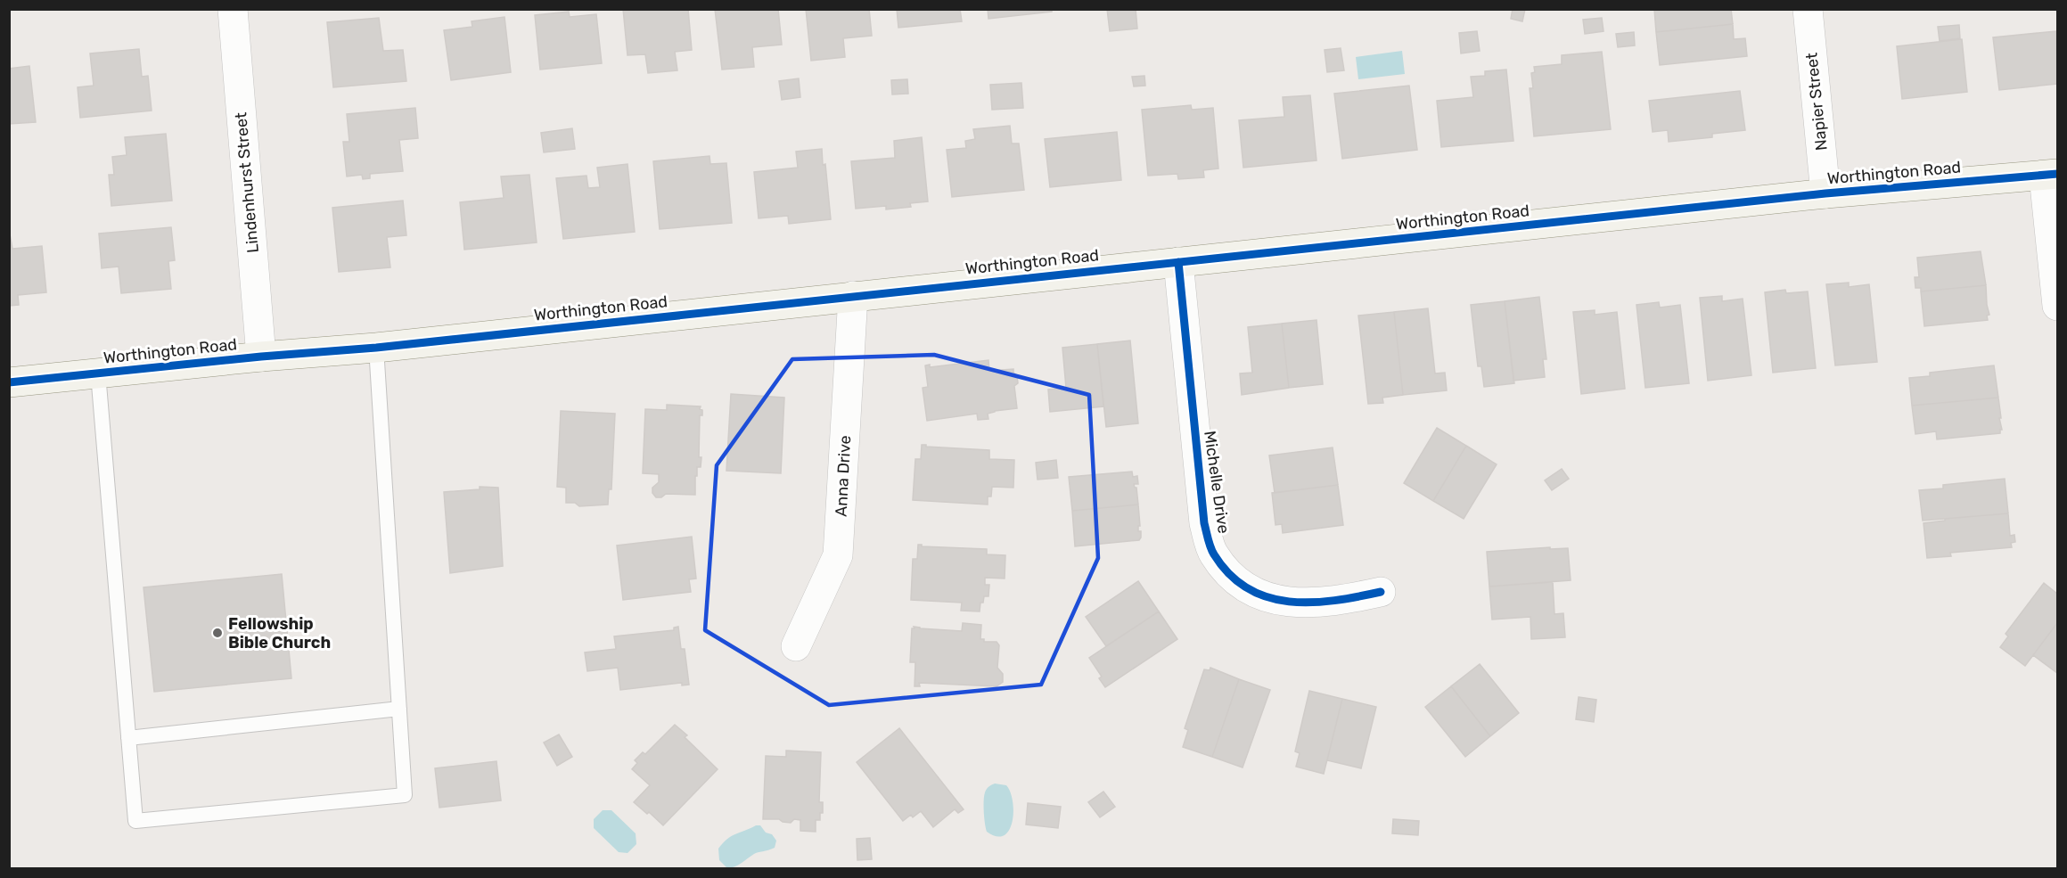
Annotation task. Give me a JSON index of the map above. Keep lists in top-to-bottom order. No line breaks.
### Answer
{"streets":{"street":["Napier Street","Worthington Road","Lindenhurst Street","Anna Drive","Michelle Drive"]},"crossings":[["Napier Street","Worthington Road"],["Worthington Road","Lindenhurst Street"],["Worthington Road","Anna Drive"],["Worthington Road","Michelle Drive"]],"places":["Fellowship Bible Church"]}
